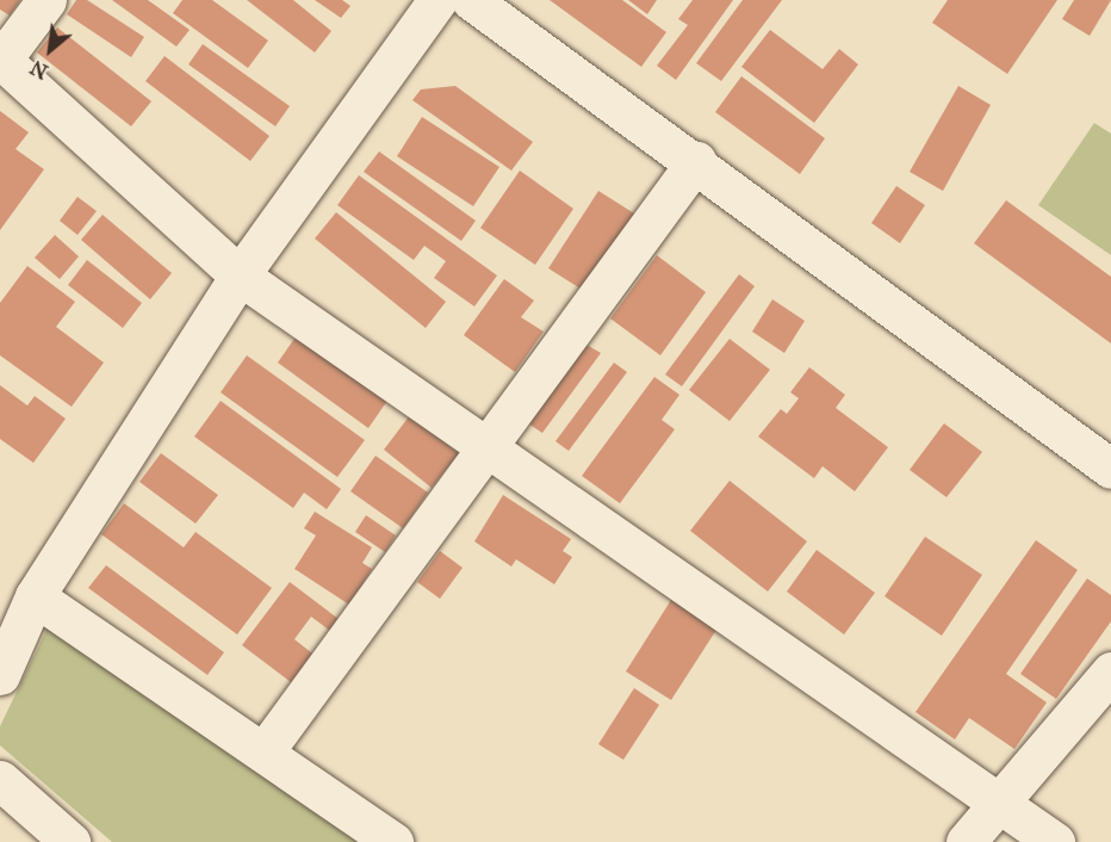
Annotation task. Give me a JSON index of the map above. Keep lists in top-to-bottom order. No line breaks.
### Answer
{"north":"bottom left"}
